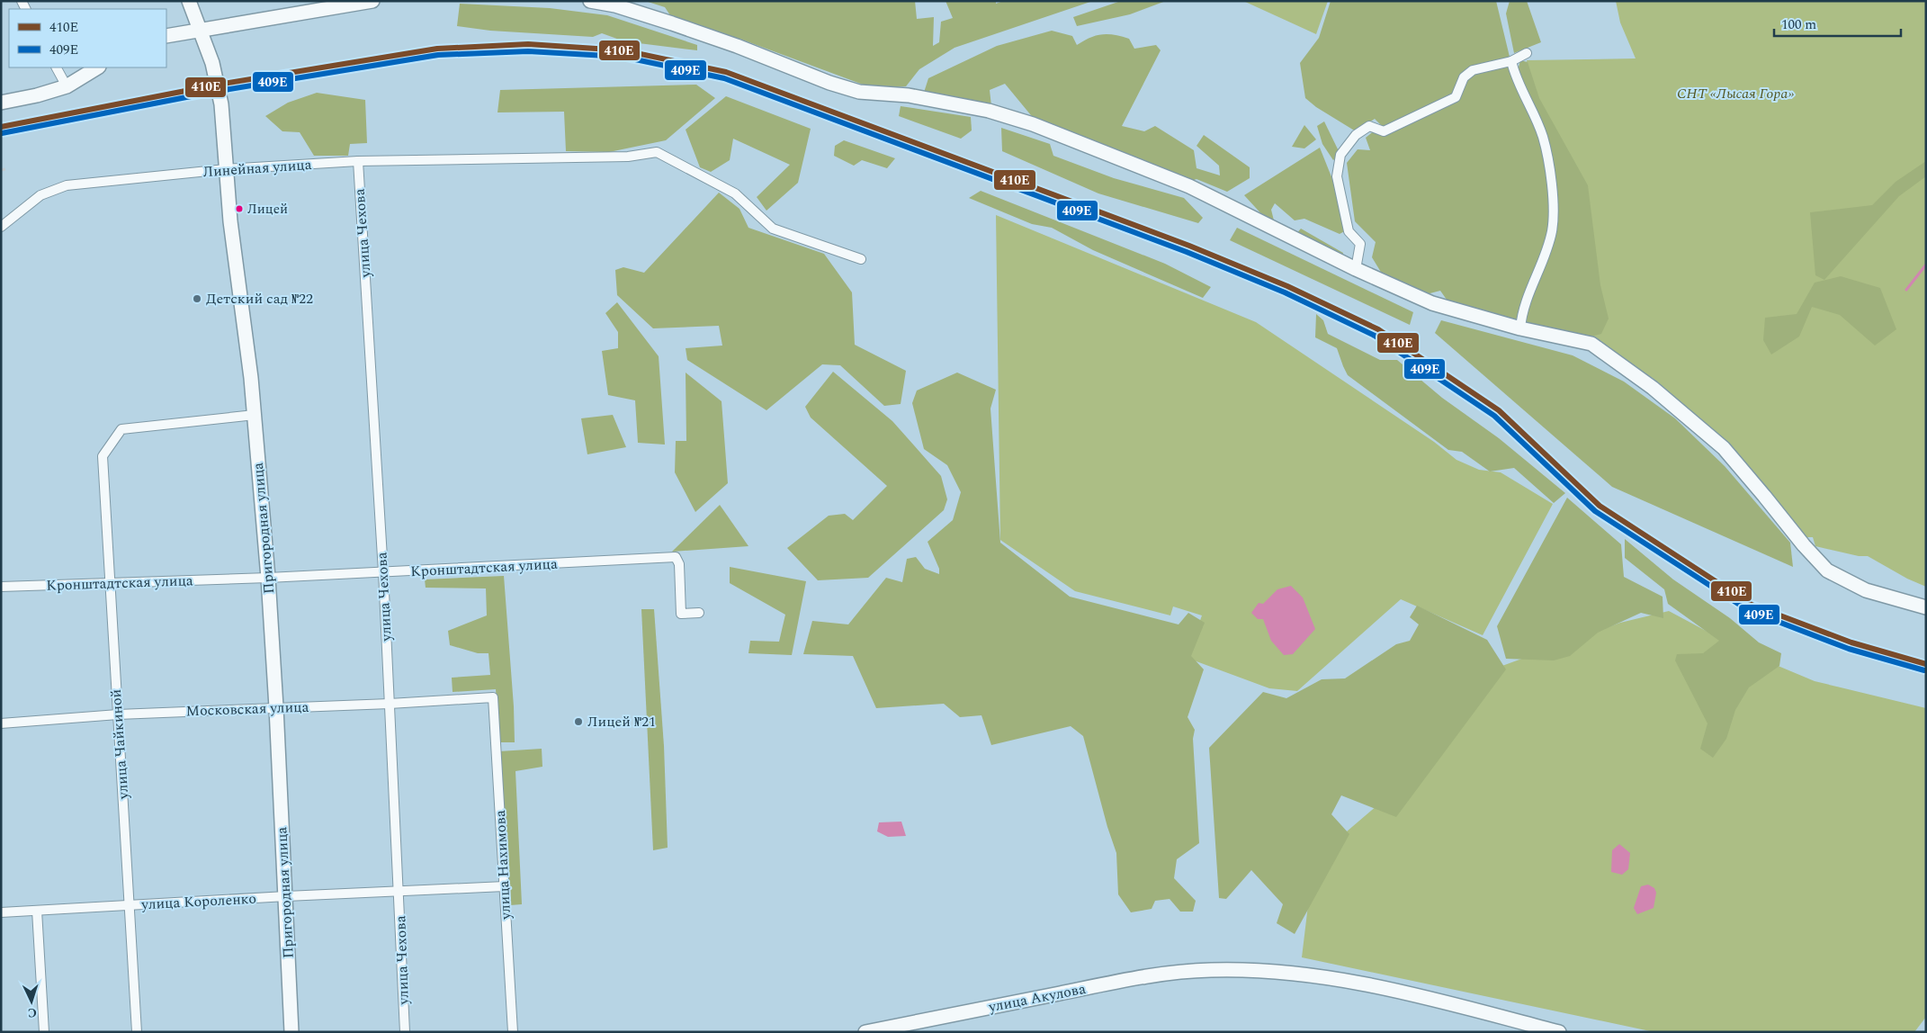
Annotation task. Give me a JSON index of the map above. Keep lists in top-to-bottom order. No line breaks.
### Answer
{"streets":{"main road":["Пригородная улица","улица Акулова"],"street":["Линейная улица","улица Чехова","Кронштадтская улица","Московская улица","улица Чайкиной","улица Нахимова","улица Короленко"]},"crossings":[["Линейная улица","улица Чехова"],["Линейная улица","Пригородная улица"],["улица Чехова","Кронштадтская улица"],["улица Чехова","Московская улица"],["улица Чехова","улица Короленко"],["Пригородная улица","Кронштадтская улица"],["Пригородная улица","Московская улица"],["Пригородная улица","улица Чайкиной"],["Пригородная улица","улица Короленко"],["Кронштадтская улица","улица Чайкиной"],["Московская улица","улица Чайкиной"],["Московская улица","улица Нахимова"],["улица Чайкиной","улица Короленко"],["улица Нахимова","улица Короленко"]],"parks":["СНТ «Лысая Гора»"],"places":["Лицей","Детский сад №22","Лицей №21"],"lines":["transit line 410E","transit line 409E"],"legend":["410E","409E"],"scale_bar":"100 m","north":"bottom"}
